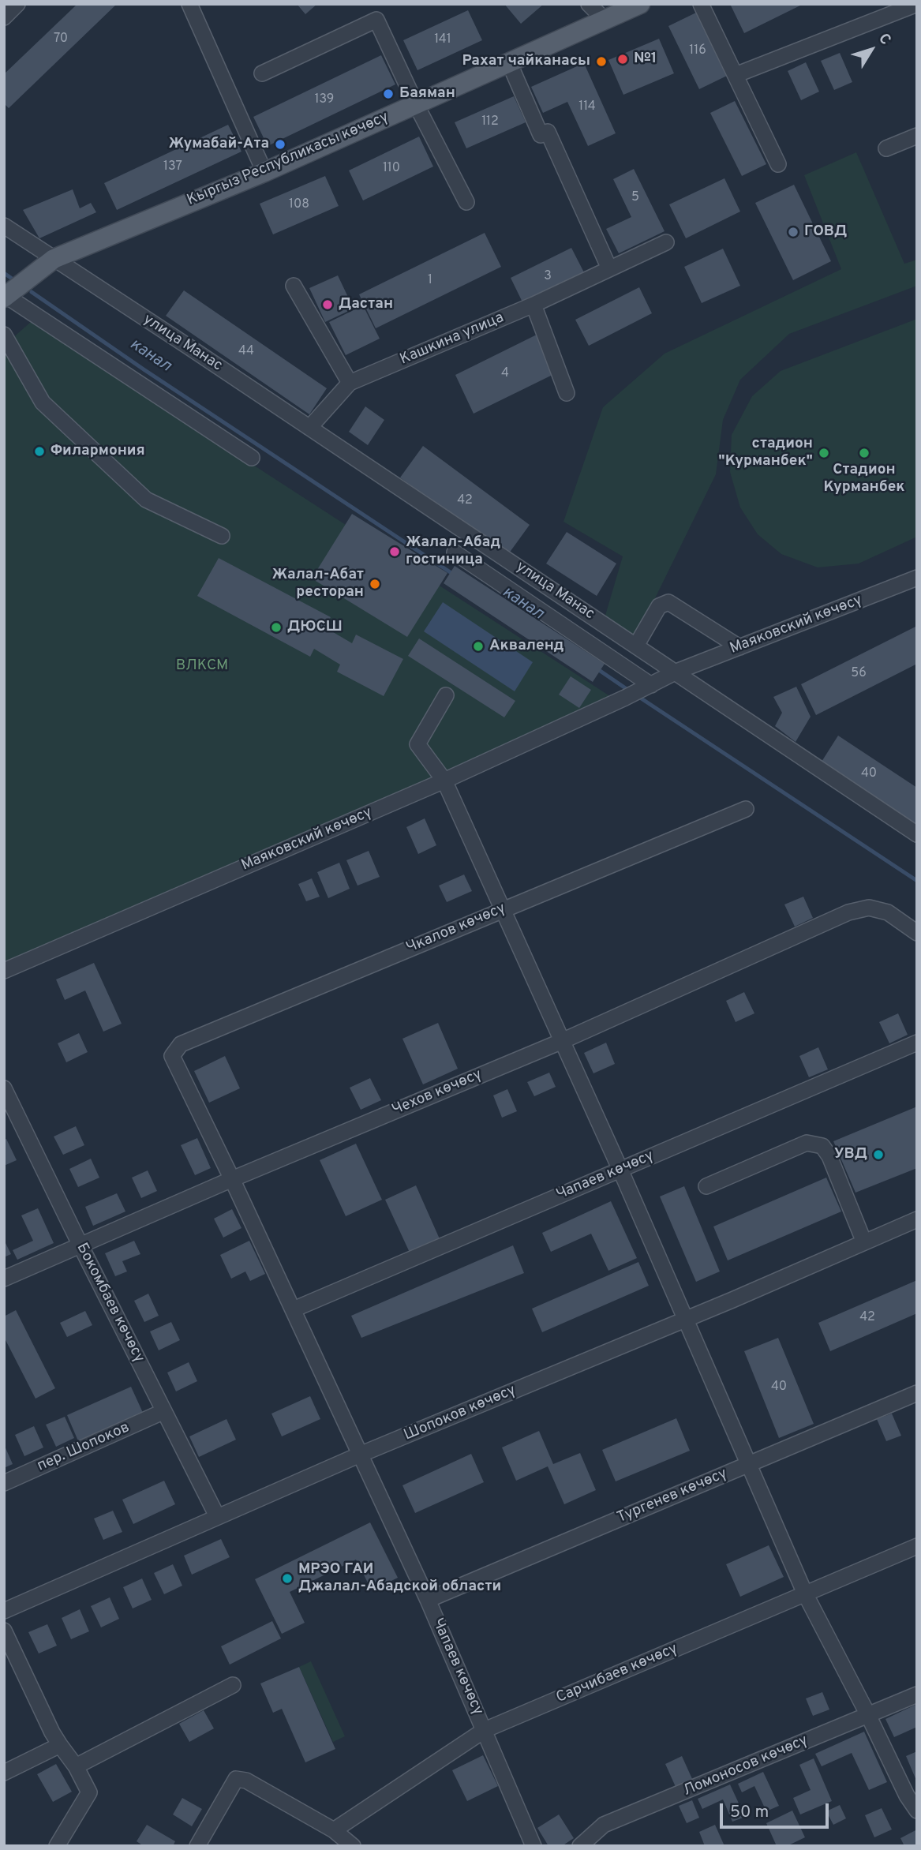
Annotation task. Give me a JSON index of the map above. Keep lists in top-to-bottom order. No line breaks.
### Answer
{"streets":{"main road":["Кыргыз Республикасы көчөсү"],"street":["Кашкина улица","улица Манас","Маяковский көчөсү","Чкалов көчөсү","Чехов көчөсү","Чапаев көчөсү","Бокомбаев көчөсү","Шопоков көчөсү","пер. Шопоков","Тургенев көчөсү","Сарчибаев көчөсү","Ломоносов көчөсү"]},"crossings":[["Кыргыз Республикасы көчөсү","улица Манас"],["Кашкина улица","улица Манас"],["улица Манас","Маяковский көчөсү"],["Чкалов көчөсү","Чапаев көчөсү"],["Чехов көчөсү","Чапаев көчөсү"],["Чехов көчөсү","Бокомбаев көчөсү"],["Чапаев көчөсү","Шопоков көчөсү"],["Чапаев көчөсү","Тургенев көчөсү"],["Чапаев көчөсү","Сарчибаев көчөсү"],["Бокомбаев көчөсү","Шопоков көчөсү"],["Бокомбаев көчөсү","пер. Шопоков"]],"water":["канал"],"parks":["ВЛКСМ"],"places":["№1","Рахат чайканасы","Баяман","Жумабай-Ата","ГОВД","Дастан","Филармония","стадион \"Курманбек\"","Стадион Курманбек","Жалал-Абад гостиница","Жалал-Абат ресторан","ДЮСШ","Акваленд","УВД","МРЭО ГАИ Джалал-Абадской области"],"house_numbers":["70","141","116","139","114","112","137","110","5","108","3","1","44","4","42","56","40","42","40"],"scale_bar":"50 m","north":"top right"}
